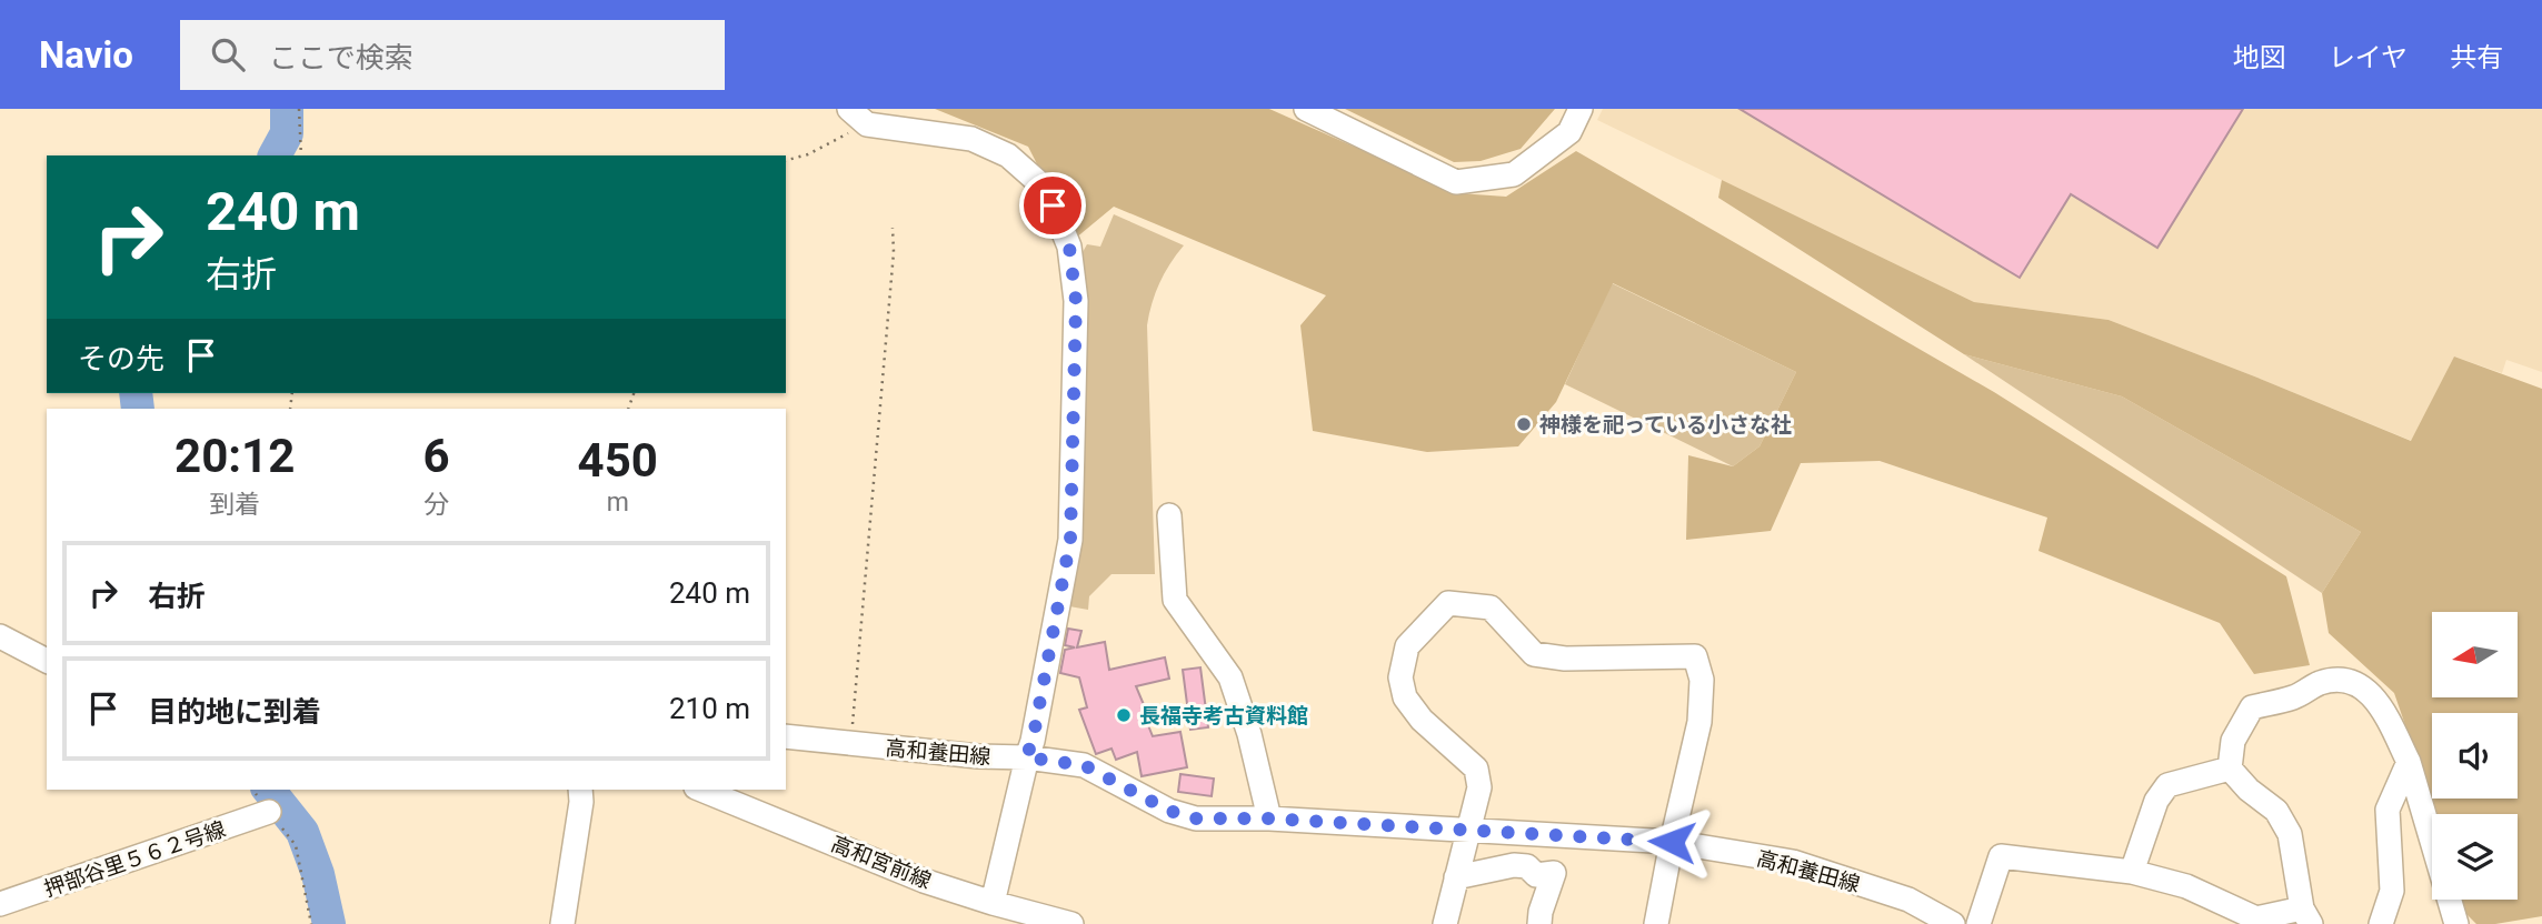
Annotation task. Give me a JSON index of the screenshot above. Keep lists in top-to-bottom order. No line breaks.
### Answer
{"streets":{"street":["高和養田線","押部谷里５６２号線","高和宮前線"]},"places":["神様を祀っている小さな社","長福寺考古資料館"],"north":"left","page":{"header":"Navio","search":"ここで検索","nav":["地図","レイヤ","共有"],"turn":["240 m","右折"],"then":"その先","eta":["20:12","到着","6","分","450","m"],"list":[{"name":"右折","value":"240 m"},{"name":"目的地に到着","value":"210 m"}]}}
